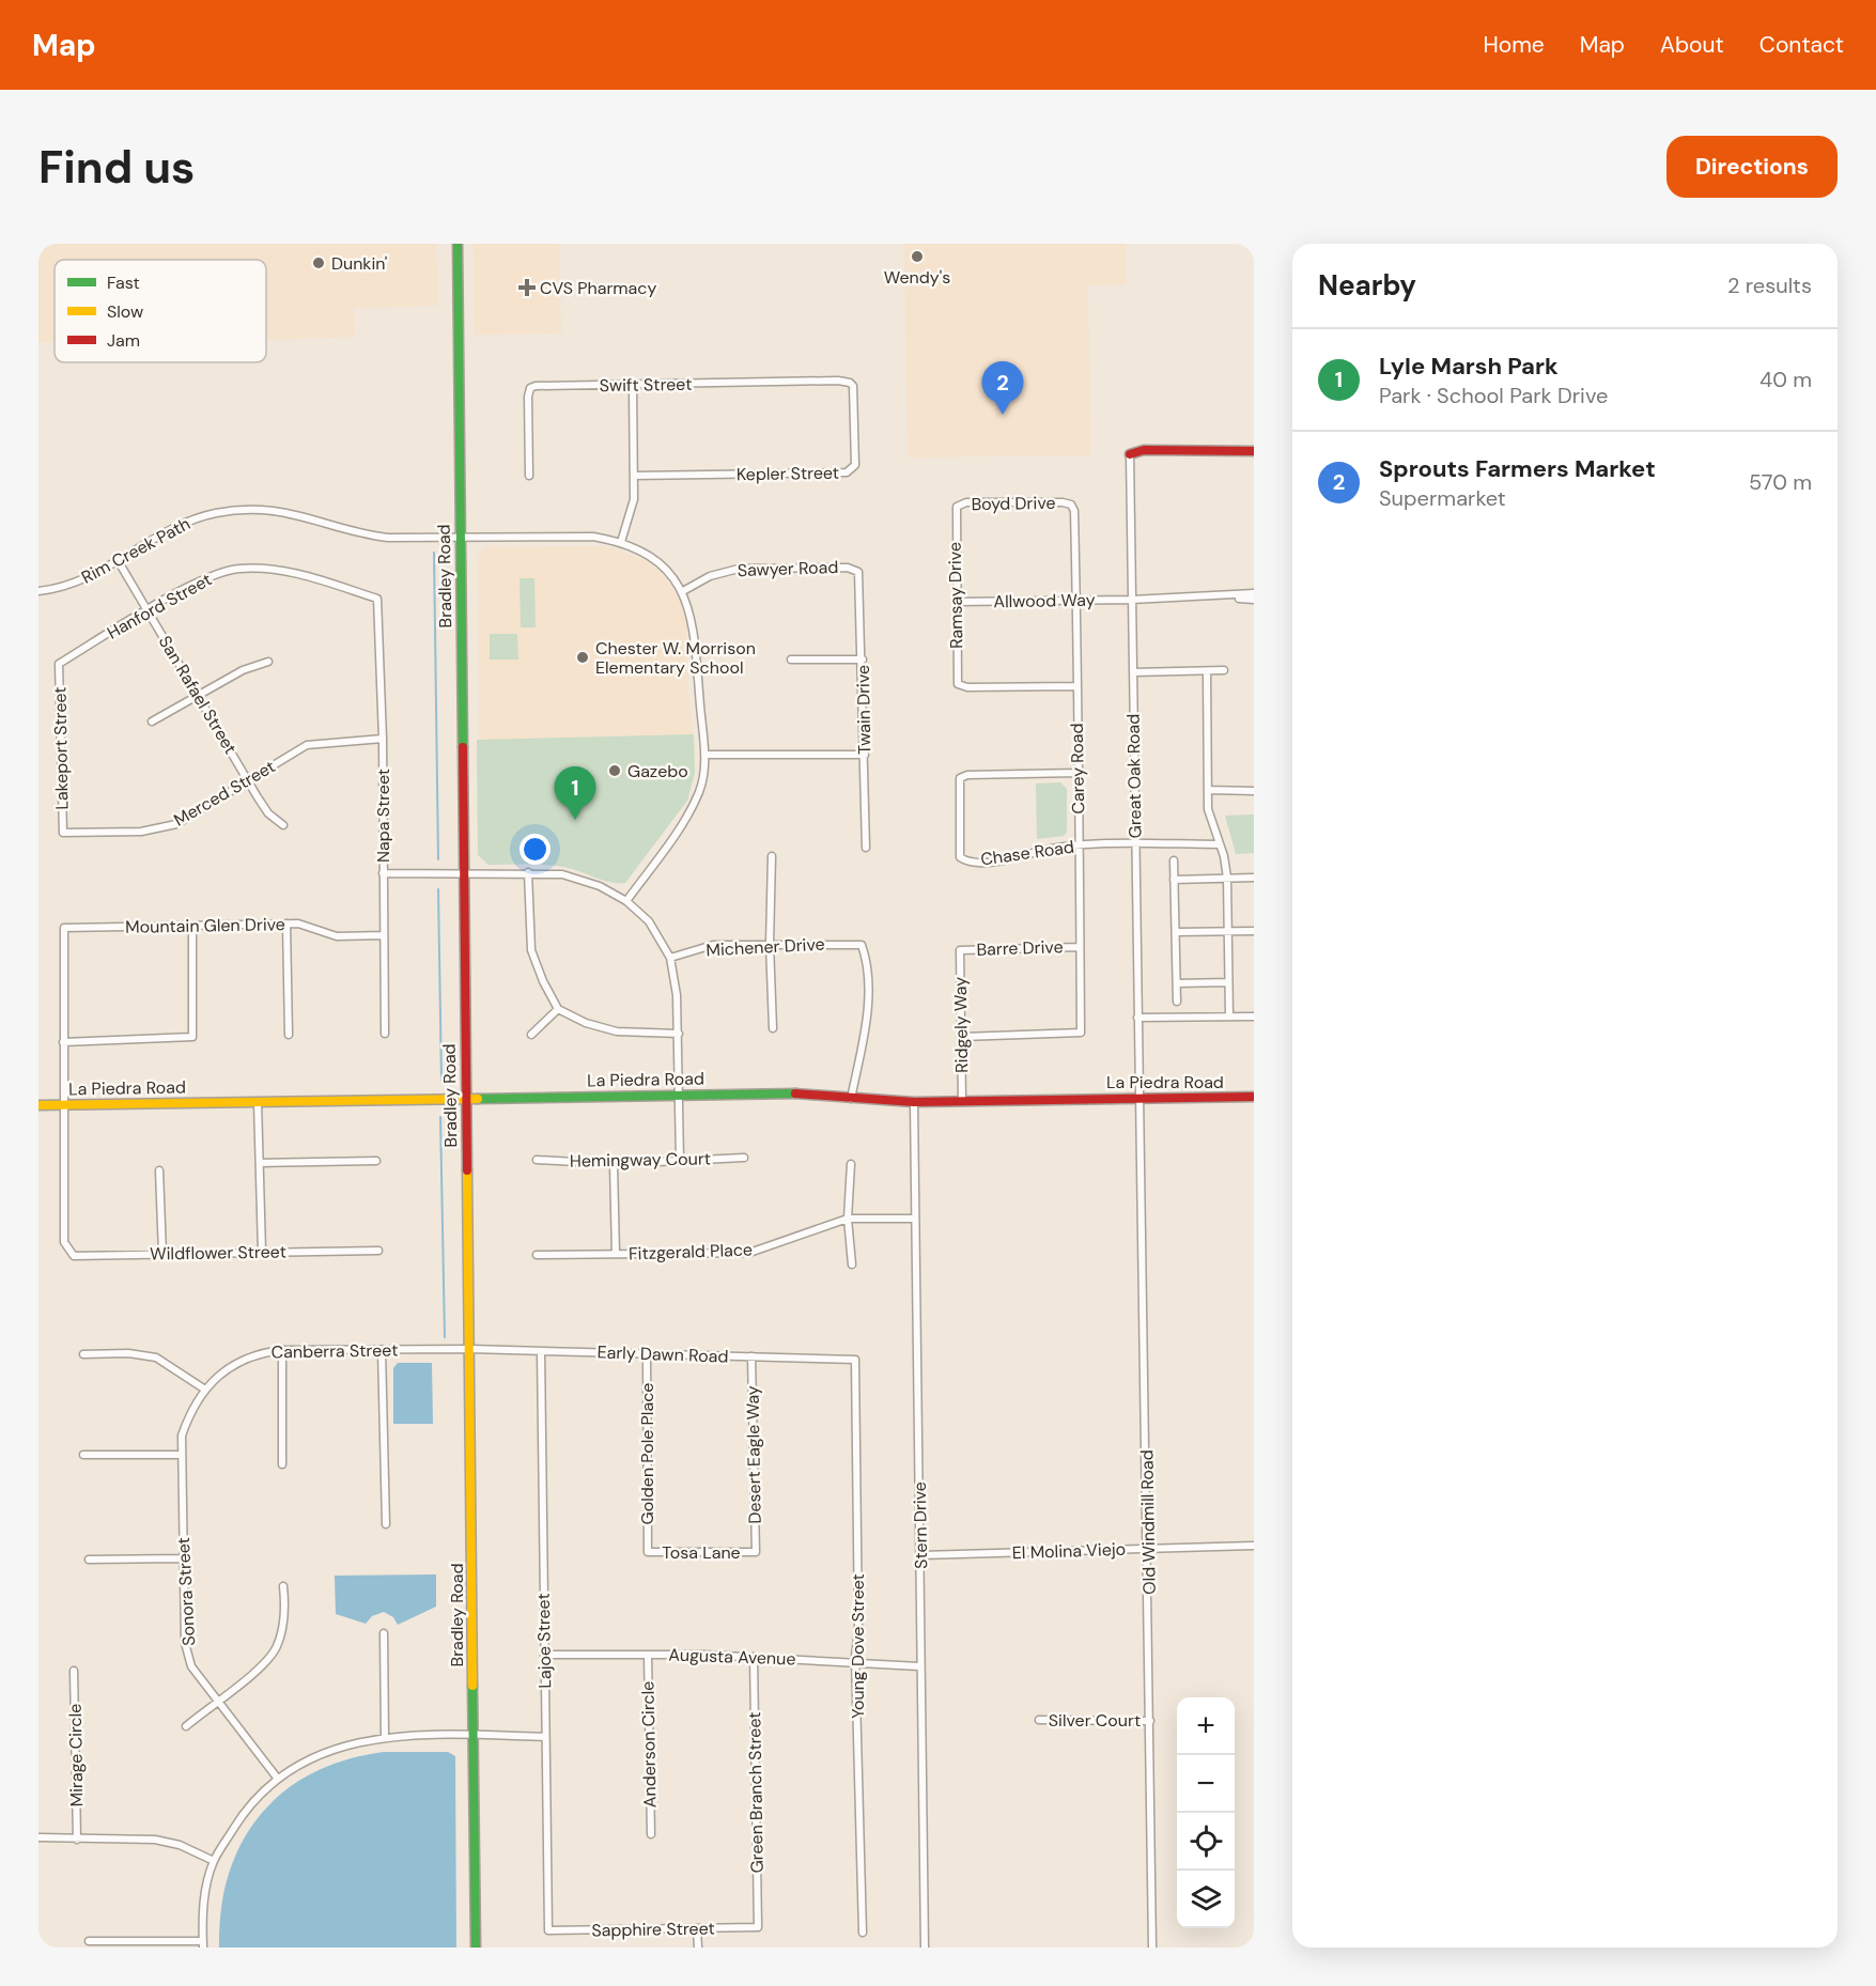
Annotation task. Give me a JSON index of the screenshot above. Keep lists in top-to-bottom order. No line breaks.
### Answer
{"streets":{"street":["Swift Street","Kepler Street","Boyd Drive","Rim Creek Path","Sawyer Road","Bradley Road","Ramsay Drive","Allwood Way","Hanford Street","San Rafael Street","Twain Drive","Lakeport Street","Carey Road","Great Oak Road","Merced Street","Napa Street","Chase Road","Mountain Glen Drive","Michener Drive","Barre Drive","Ridgely Way","La Piedra Road","Hemingway Court","Fitzgerald Place","Wildflower Street","Canberra Street","Early Dawn Road","Golden Pole Place","Desert Eagle Way","Old Windmill Road","Stern Drive","El Molina Viejo","Tosa Lane","Sonora Street","Lajoe Street","Young Dove Street","Augusta Avenue","Silver Court","Anderson Circle","Mirage Circle","Green Branch Street","Sapphire Street"]},"crossings":[["Swift Street","Kepler Street"],["Boyd Drive","Ramsay Drive"],["Boyd Drive","Carey Road"],["Rim Creek Path","Sawyer Road"],["Rim Creek Path","Bradley Road"],["Rim Creek Path","San Rafael Street"],["Sawyer Road","Twain Drive"],["Bradley Road","La Piedra Road"],["Bradley Road","Canberra Street"],["Bradley Road","Early Dawn Road"],["Ramsay Drive","Allwood Way"],["Ramsay Drive","Carey Road"],["Allwood Way","Carey Road"],["Allwood Way","Great Oak Road"],["Hanford Street","San Rafael Street"],["Hanford Street","Lakeport Street"],["Hanford Street","Napa Street"],["San Rafael Street","Merced Street"],["Lakeport Street","Merced Street"],["Carey Road","Chase Road"],["Carey Road","Barre Drive"],["Carey Road","Ridgely Way"],["Great Oak Road","Chase Road"],["Great Oak Road","La Piedra Road"],["Great Oak Road","Old Windmill Road"],["Merced Street","Napa Street"],["Napa Street","Mountain Glen Drive"],["Michener Drive","La Piedra Road"],["Barre Drive","Ridgely Way"],["Ridgely Way","La Piedra Road"],["La Piedra Road","Wildflower Street"],["La Piedra Road","Old Windmill Road"],["La Piedra Road","Stern Drive"],["Fitzgerald Place","Stern Drive"],["Canberra Street","Early Dawn Road"],["Canberra Street","Sonora Street"],["Early Dawn Road","Golden Pole Place"],["Early Dawn Road","Desert Eagle Way"],["Early Dawn Road","Lajoe Street"],["Early Dawn Road","Young Dove Street"],["Golden Pole Place","Tosa Lane"],["Desert Eagle Way","Tosa Lane"],["Old Windmill Road","El Molina Viejo"],["Old Windmill Road","Silver Court"],["Stern Drive","El Molina Viejo"],["Stern Drive","Augusta Avenue"],["Lajoe Street","Augusta Avenue"],["Lajoe Street","Sapphire Street"],["Young Dove Street","Augusta Avenue"],["Augusta Avenue","Anderson Circle"],["Augusta Avenue","Green Branch Street"],["Green Branch Street","Sapphire Street"]],"places":{"other":["Wendy's","Dunkin'","Chester W. Morrison Elementary School","Gazebo"],"health":["CVS Pharmacy"]},"legend":["Fast","Slow","Jam"],"page":{"header":"Map","nav":["Home","Map","About","Contact"],"buttons":"Directions","title":"Find us","heading":["Nearby","2 results"],"list":[{"mark":"1","name":"Lyle Marsh Park","note":"Park · School Park Drive","value":"40 m"},{"mark":"2","name":"Sprouts Farmers Market","note":"Supermarket","value":"570 m"}],"pins":["2","1"],"map_buttons":["+","−"]}}
